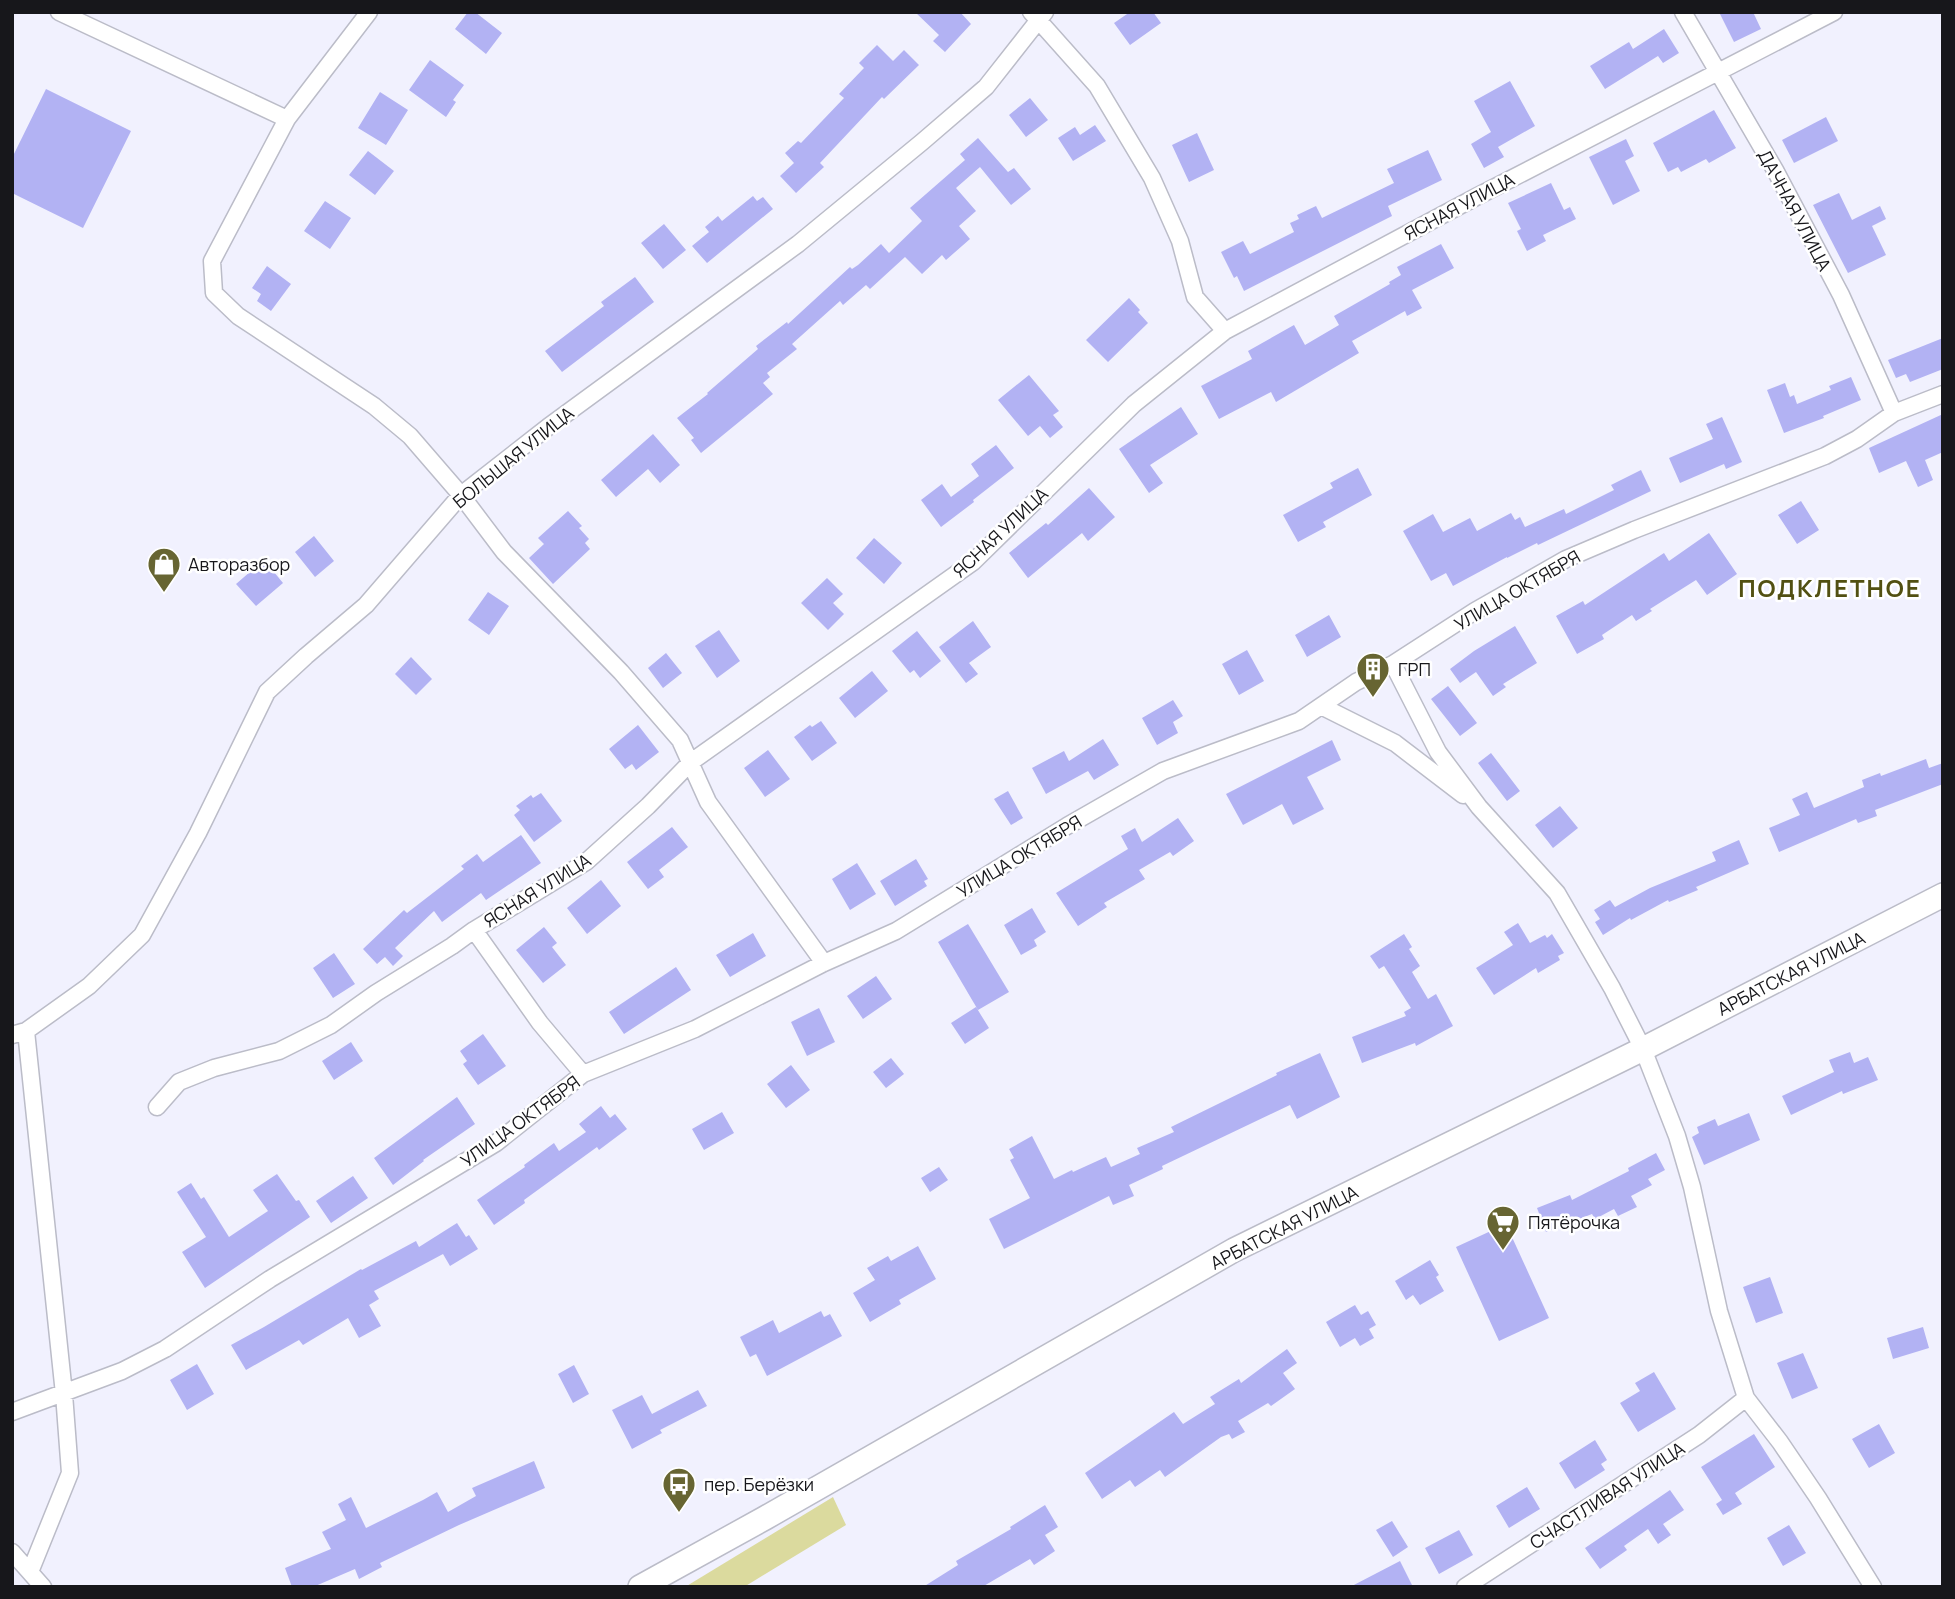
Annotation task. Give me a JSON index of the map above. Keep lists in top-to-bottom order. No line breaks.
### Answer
{"streets":{"main road":["АРБАТСКАЯ УЛИЦА"],"street":["ЯСНАЯ УЛИЦА","ДАЧНАЯ УЛИЦА","БОЛЬШАЯ УЛИЦА","УЛИЦА ОКТЯБРЯ","СЧАСТЛИВАЯ УЛИЦА"]},"crossings":[["ЯСНАЯ УЛИЦА","ДАЧНАЯ УЛИЦА"],["ДАЧНАЯ УЛИЦА","УЛИЦА ОКТЯБРЯ"]],"districts":["ПОДКЛЕТНОЕ"],"places":{"shop":["Авторазбор"],"building":["ГРП"],"supermarket":["Пятёрочка"],"bus stop":["пер. Берёзки"]}}
